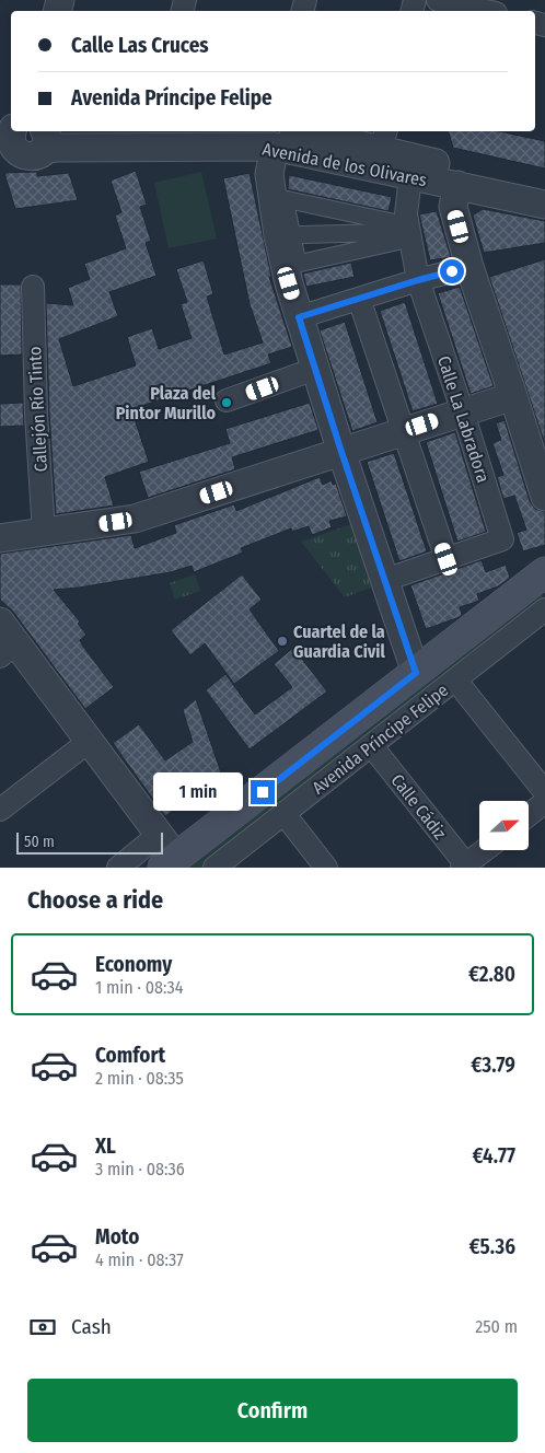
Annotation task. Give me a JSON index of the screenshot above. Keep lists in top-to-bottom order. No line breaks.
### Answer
{"streets":{"main road":["Avenida Príncipe Felipe"],"street":["Avenida de los Olivares","Callejón Río Tinto","Calle La Labradora","Calle Cádiz"]},"crossings":[["Avenida de los Olivares","Calle La Labradora"],["Avenida Príncipe Felipe","Calle Cádiz"]],"places":["Plaza del Pintor Murillo","Cuartel de la Guardia Civil"],"scale_bar":"50 m","north":"right","page":{"banner":["Calle Las Cruces","Avenida Príncipe Felipe"],"bubble":"1 min","scale":"50 m","heading":"Choose a ride","list":[{"name":"Economy","note":"1 min · 08:34","value":"€2.80"},{"name":"Comfort","note":"2 min · 08:35","value":"€3.79"},{"name":"XL","note":"3 min · 08:36","value":"€4.77"},{"name":"Moto","note":"4 min · 08:37","value":"€5.36"}],"pay":["Cash","250 m"],"buttons":"Confirm"}}
